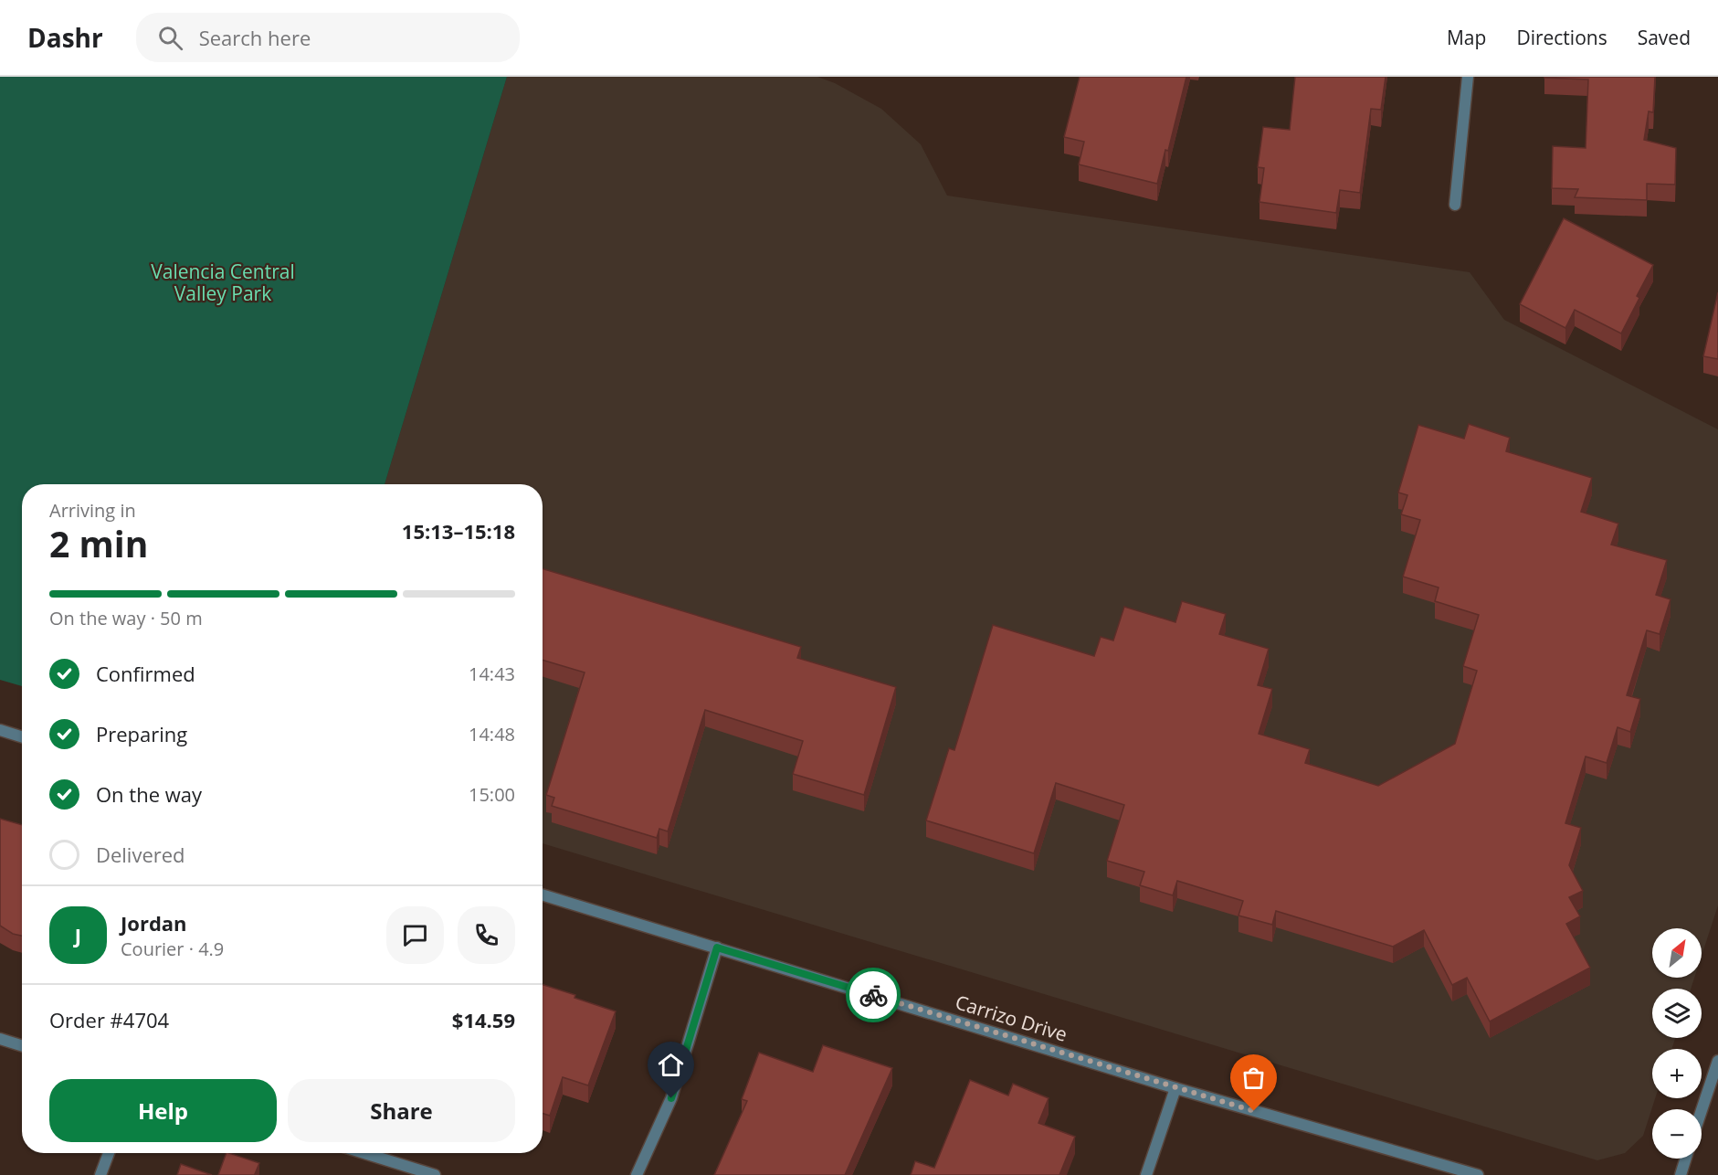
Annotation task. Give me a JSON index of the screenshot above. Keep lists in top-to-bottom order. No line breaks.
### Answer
{"streets":{"street":["Carrizo Drive"]},"parks":["Valencia Central Valley Park"],"north":"top right","page":{"header":"Dashr","search":"Search here","nav":["Map","Directions","Saved"],"heading":["2 min","Arriving in","15:13–15:18"],"panel":["Jordan","Courier · 4.9","Order #4704","$14.59"],"bar":"On the way · 50 m","list":[["Confirmed","14:43"],["Preparing","14:48"],["On the way","15:00"],"Delivered"],"round":"J","map_buttons":["+","−"],"buttons":["Help","Share"]}}
